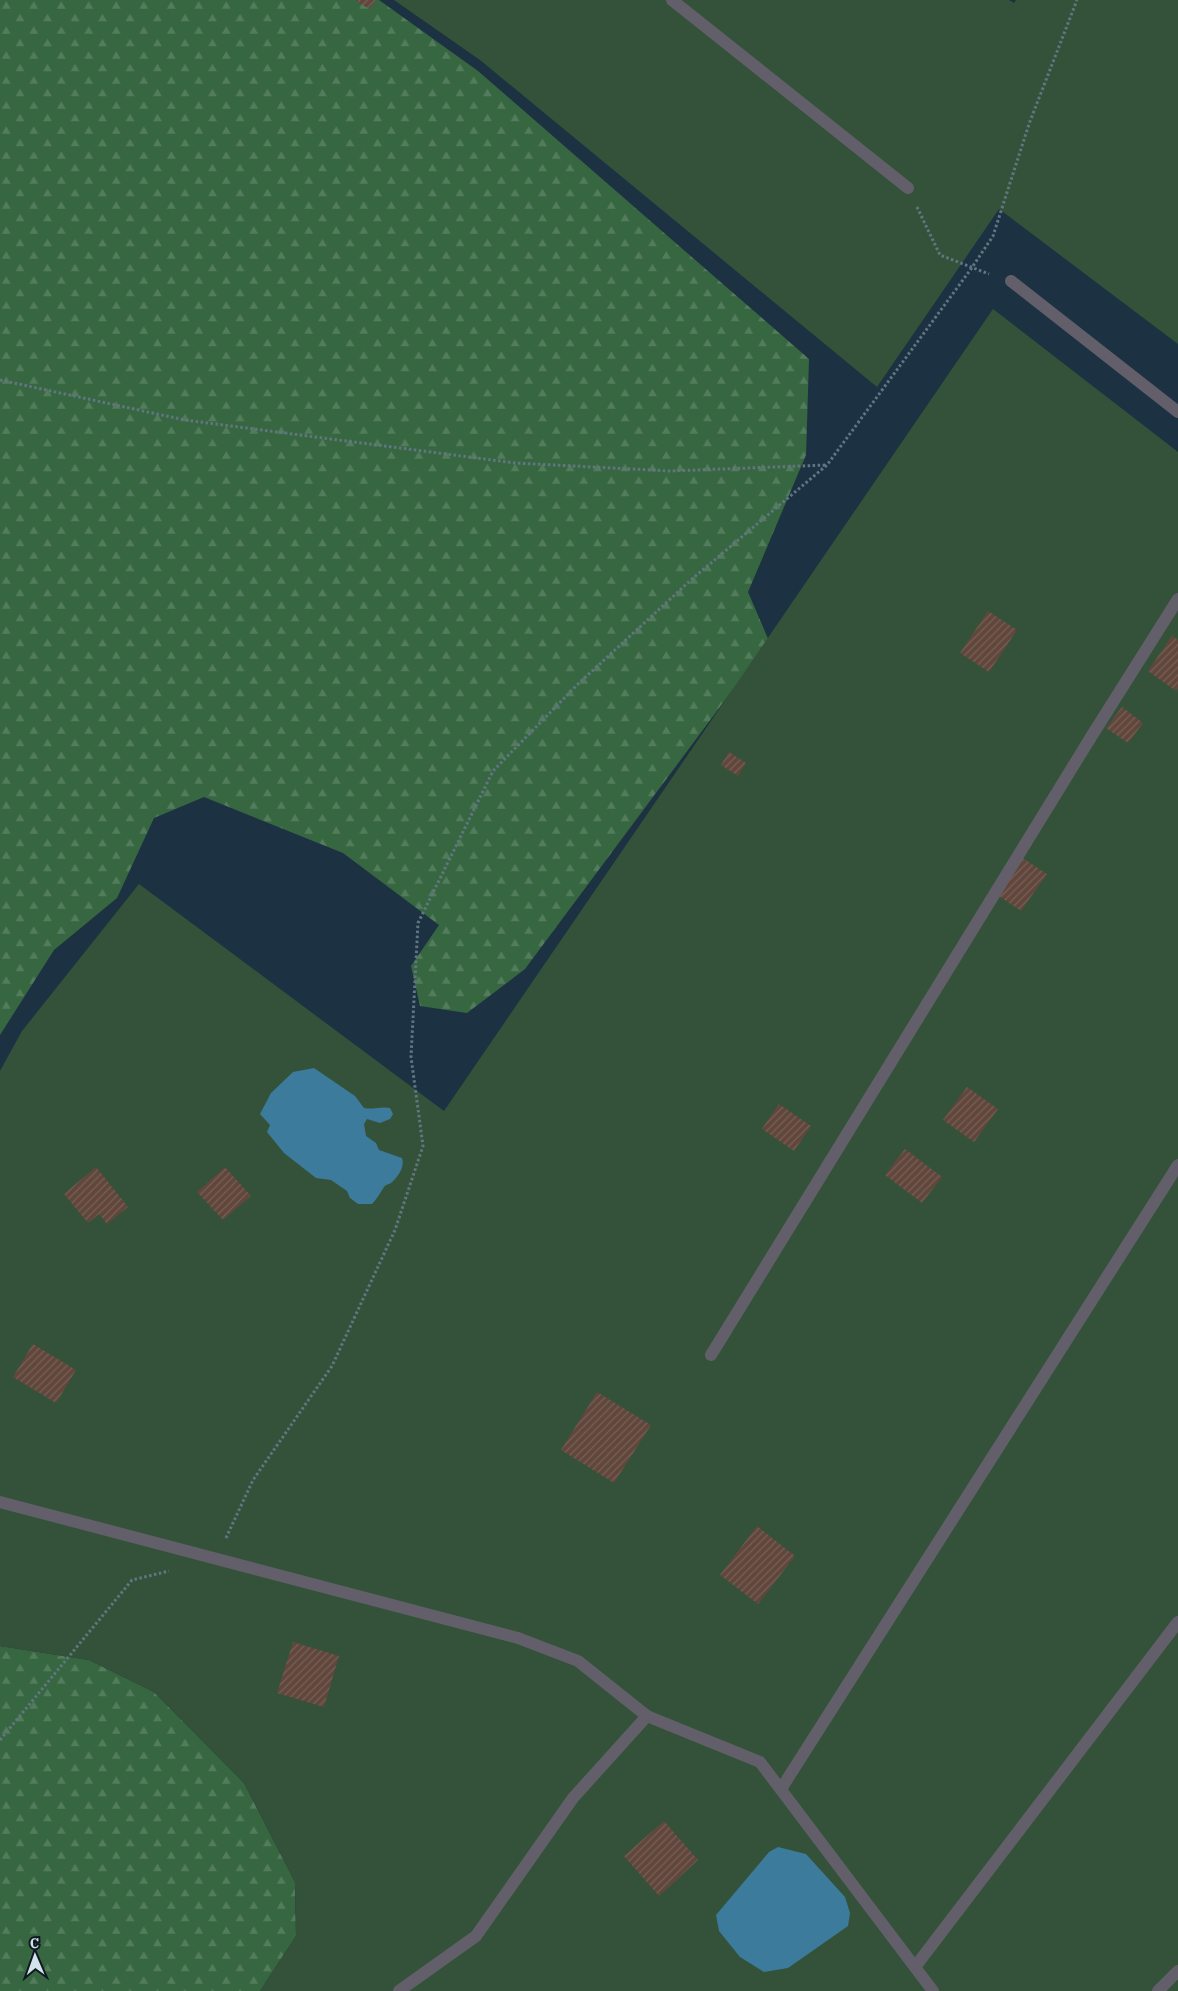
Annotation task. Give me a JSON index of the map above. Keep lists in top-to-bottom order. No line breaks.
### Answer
{"north":"top"}
